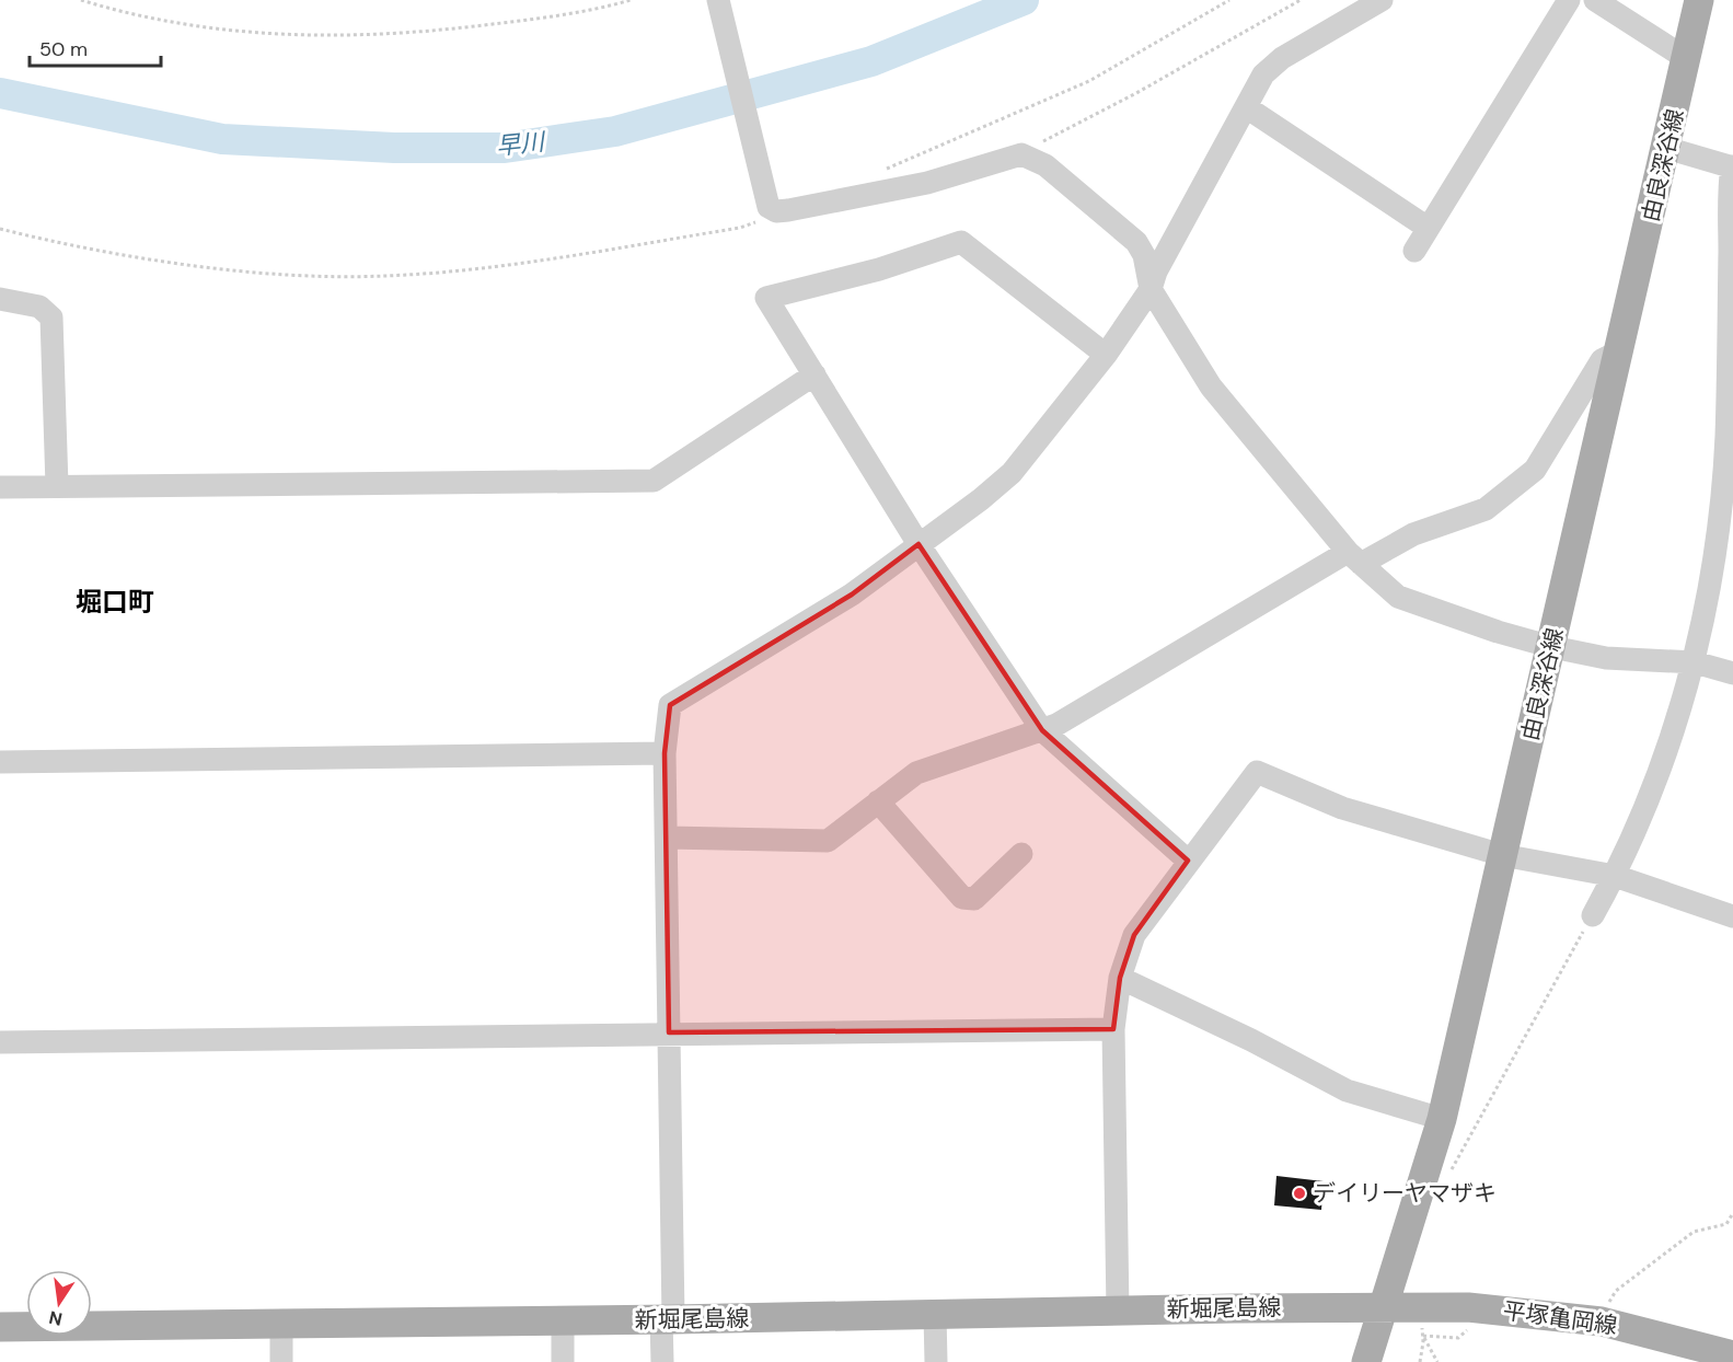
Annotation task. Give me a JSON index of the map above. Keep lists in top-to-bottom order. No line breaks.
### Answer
{"streets":{"main road":["由良深谷線","新堀尾島線","平塚亀岡線"]},"crossings":[["由良深谷線","新堀尾島線"],["由良深谷線","平塚亀岡線"],["新堀尾島線","平塚亀岡線"]],"districts":["堀口町"],"water":["早川"],"places":["デイリーヤマザキ"],"scale_bar":"50 m","north":"bottom"}
